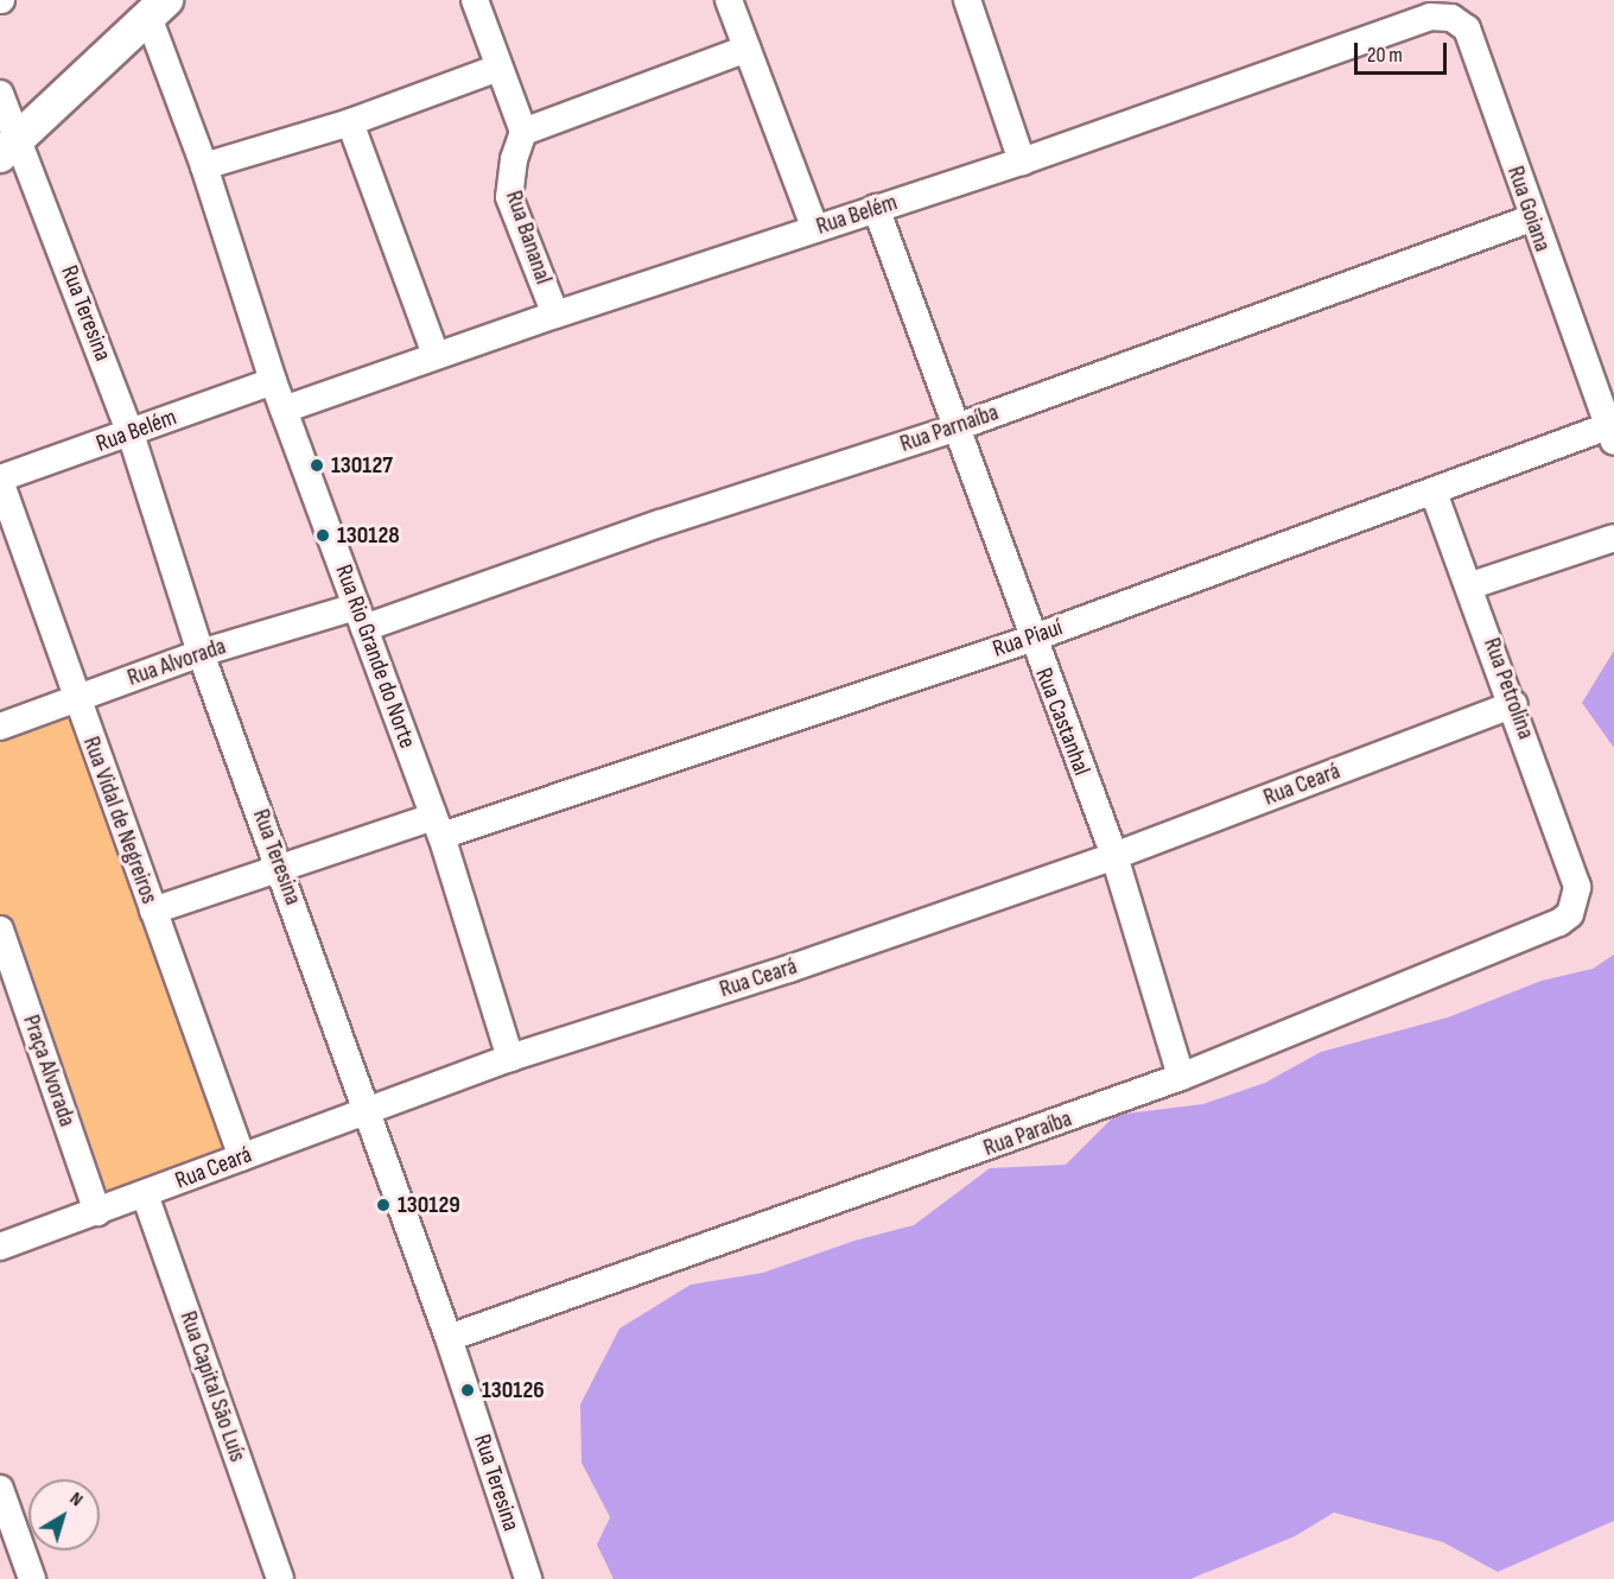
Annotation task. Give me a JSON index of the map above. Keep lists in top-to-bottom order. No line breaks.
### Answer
{"streets":{"street":["Rua Goiana","Rua Belém","Rua Bananal","Rua Teresina","Rua Parnaíba","Rua Piauí","Rua Rio Grande do Norte","Rua Alvorada","Rua Petrolina","Rua Castanhal","Rua Ceará","Rua Vidal de Negreiros","Praça Alvorada","Rua Paraíba","Rua Capital São Luís"]},"crossings":[["Rua Goiana","Rua Belém"],["Rua Goiana","Rua Parnaíba"],["Rua Goiana","Rua Piauí"],["Rua Belém","Rua Bananal"],["Rua Belém","Rua Teresina"],["Rua Belém","Rua Rio Grande do Norte"],["Rua Belém","Rua Castanhal"],["Rua Belém","Rua Vidal de Negreiros"],["Rua Teresina","Rua Piauí"],["Rua Teresina","Rua Alvorada"],["Rua Teresina","Rua Ceará"],["Rua Teresina","Rua Paraíba"],["Rua Parnaíba","Rua Rio Grande do Norte"],["Rua Parnaíba","Rua Alvorada"],["Rua Parnaíba","Rua Castanhal"],["Rua Piauí","Rua Rio Grande do Norte"],["Rua Piauí","Rua Petrolina"],["Rua Piauí","Rua Castanhal"],["Rua Piauí","Rua Vidal de Negreiros"],["Rua Rio Grande do Norte","Rua Alvorada"],["Rua Rio Grande do Norte","Rua Ceará"],["Rua Alvorada","Rua Vidal de Negreiros"],["Rua Petrolina","Rua Ceará"],["Rua Petrolina","Rua Paraíba"],["Rua Castanhal","Rua Ceará"],["Rua Castanhal","Rua Paraíba"],["Rua Ceará","Rua Vidal de Negreiros"],["Rua Ceará","Praça Alvorada"],["Rua Ceará","Rua Capital São Luís"]],"places":["130127","130128","130129","130126"],"scale_bar":"20 m","north":"top right"}
